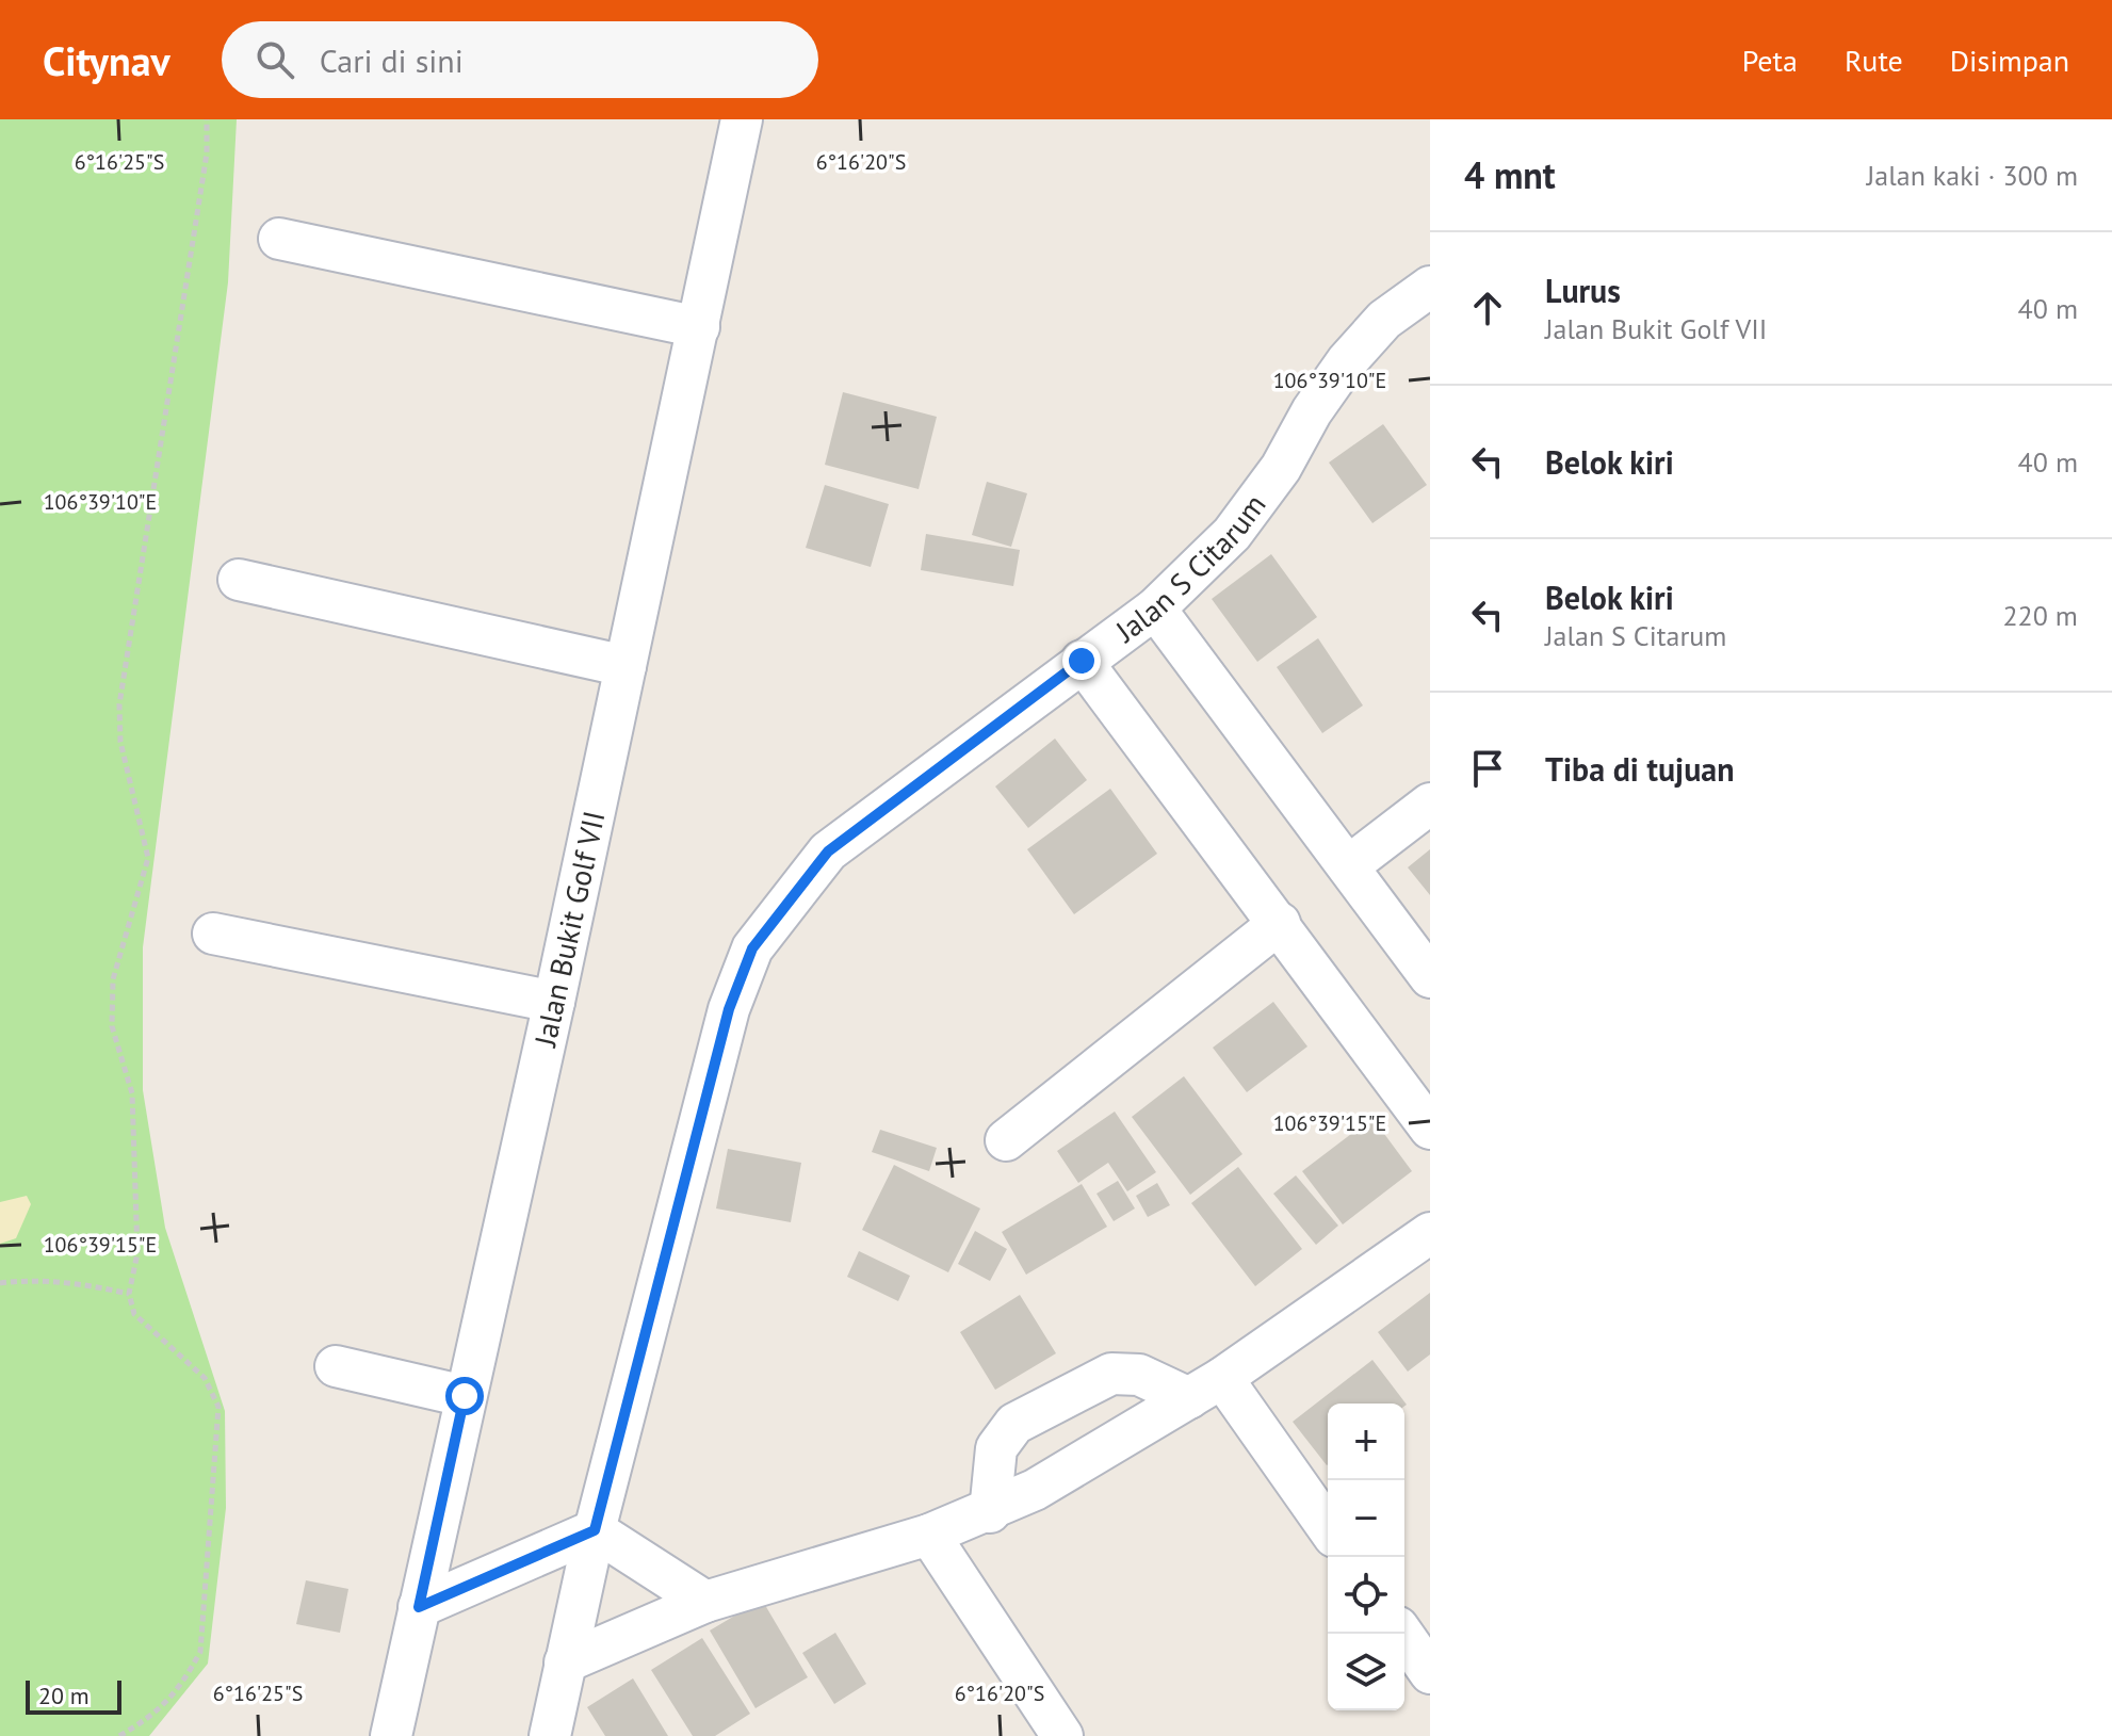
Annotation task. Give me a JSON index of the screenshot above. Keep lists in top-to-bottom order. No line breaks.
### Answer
{"streets":{"street":["Jalan S Citarum","Jalan Bukit Golf VII"]},"scale_bar":"20 m","page":{"header":"Citynav","search":"Cari di sini","nav":["Peta","Rute","Disimpan"],"heading":["4 mnt","Jalan kaki · 300 m"],"list":[["Lurus","Jalan Bukit Golf VII","40 m"],["Belok kiri","40 m"],["Belok kiri","Jalan S Citarum","220 m"],"Tiba di tujuan"],"map_buttons":["+","−"],"scale":"20 m"},"coordinates":["6°16'25\"S","6°16'20\"S","106°39'10\"E","106°39'15\"E"]}
